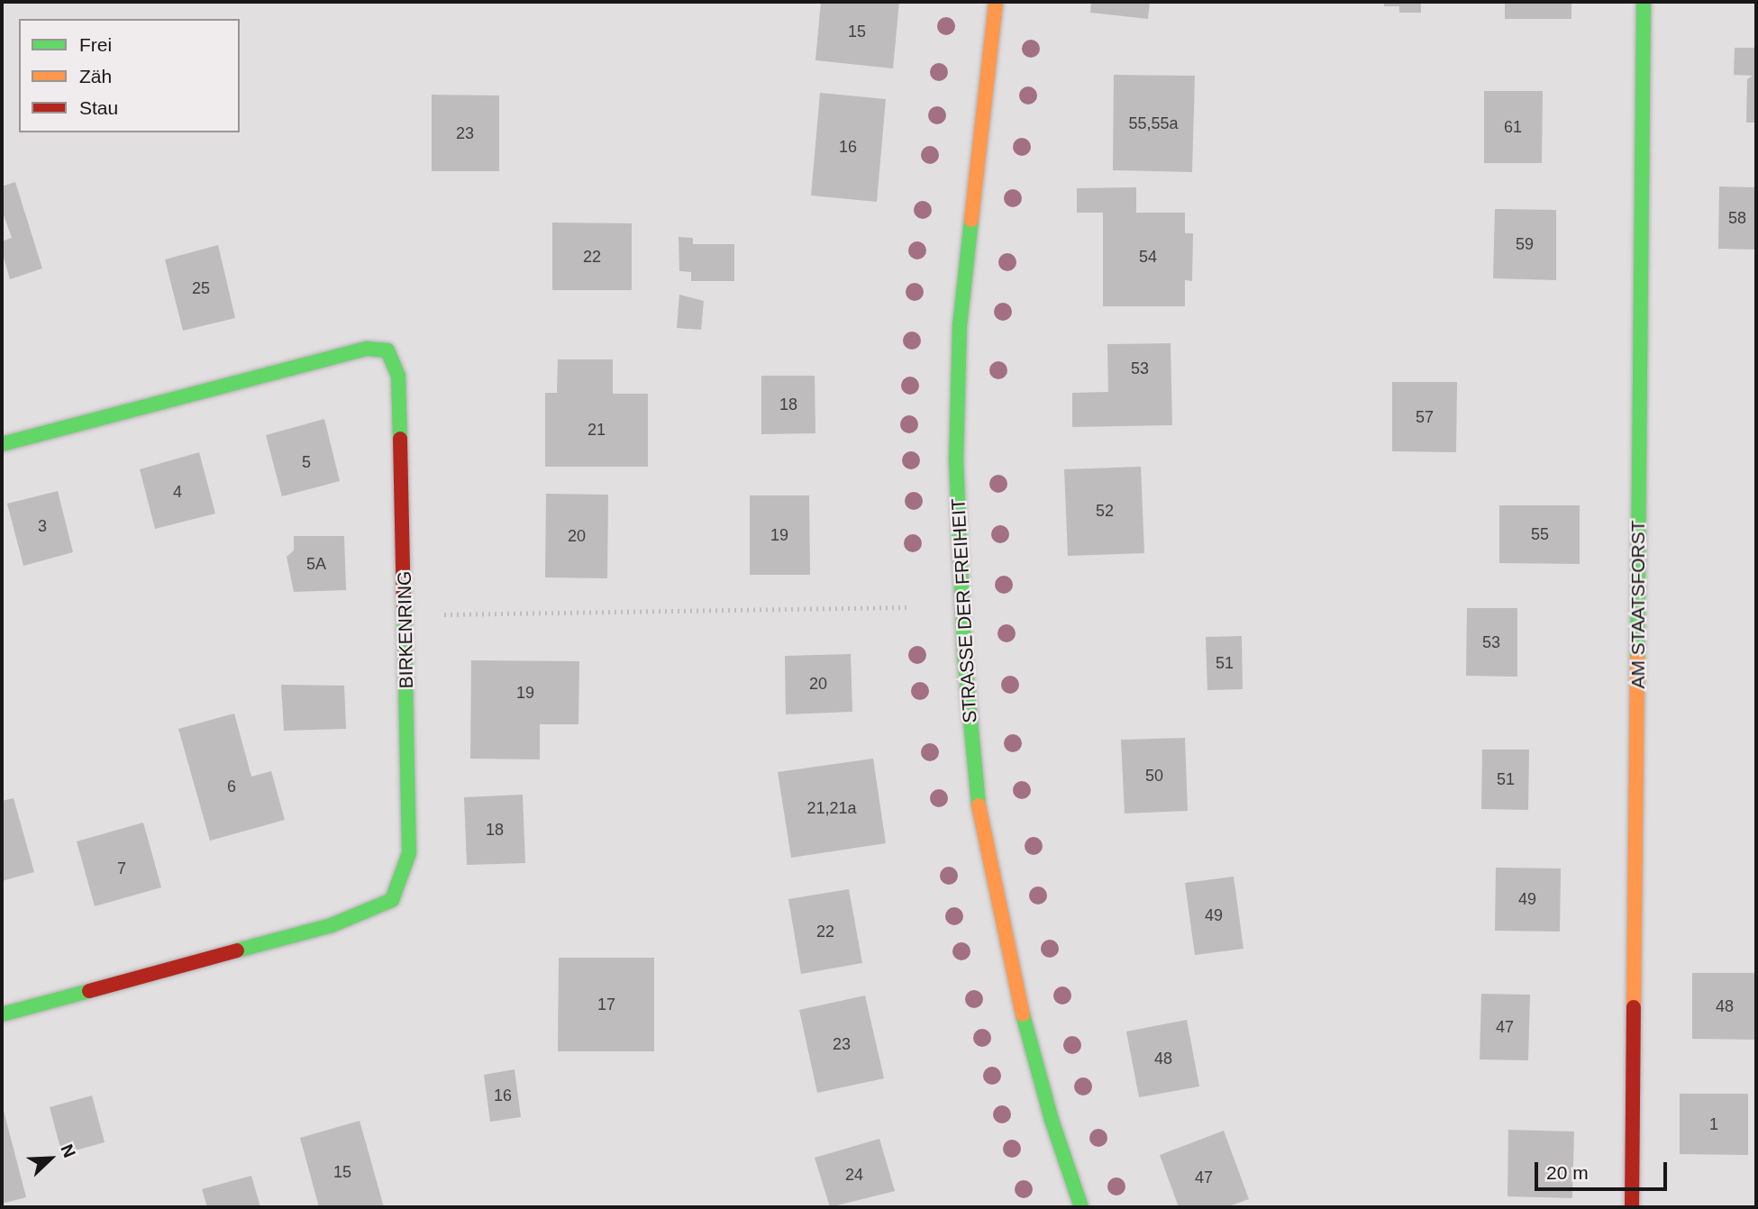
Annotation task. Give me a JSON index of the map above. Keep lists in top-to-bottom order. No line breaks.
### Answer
{"streets":{"street":["AM STAATSFORST","STRASSE DER FREIHEIT","BIRKENRING"]},"house_numbers":["15","55,55a","61","23","16","58","59","22","54","25","53","18","57","21","5","4","52","3","55","19","20","5A","53","51","20","19","50","51","6","21,21a","18","7","49","49","22","17","48","47","23","48","16","1","15","24","47"],"legend":["Frei","Zäh","Stau"],"scale_bar":"20 m","north":"top right"}
